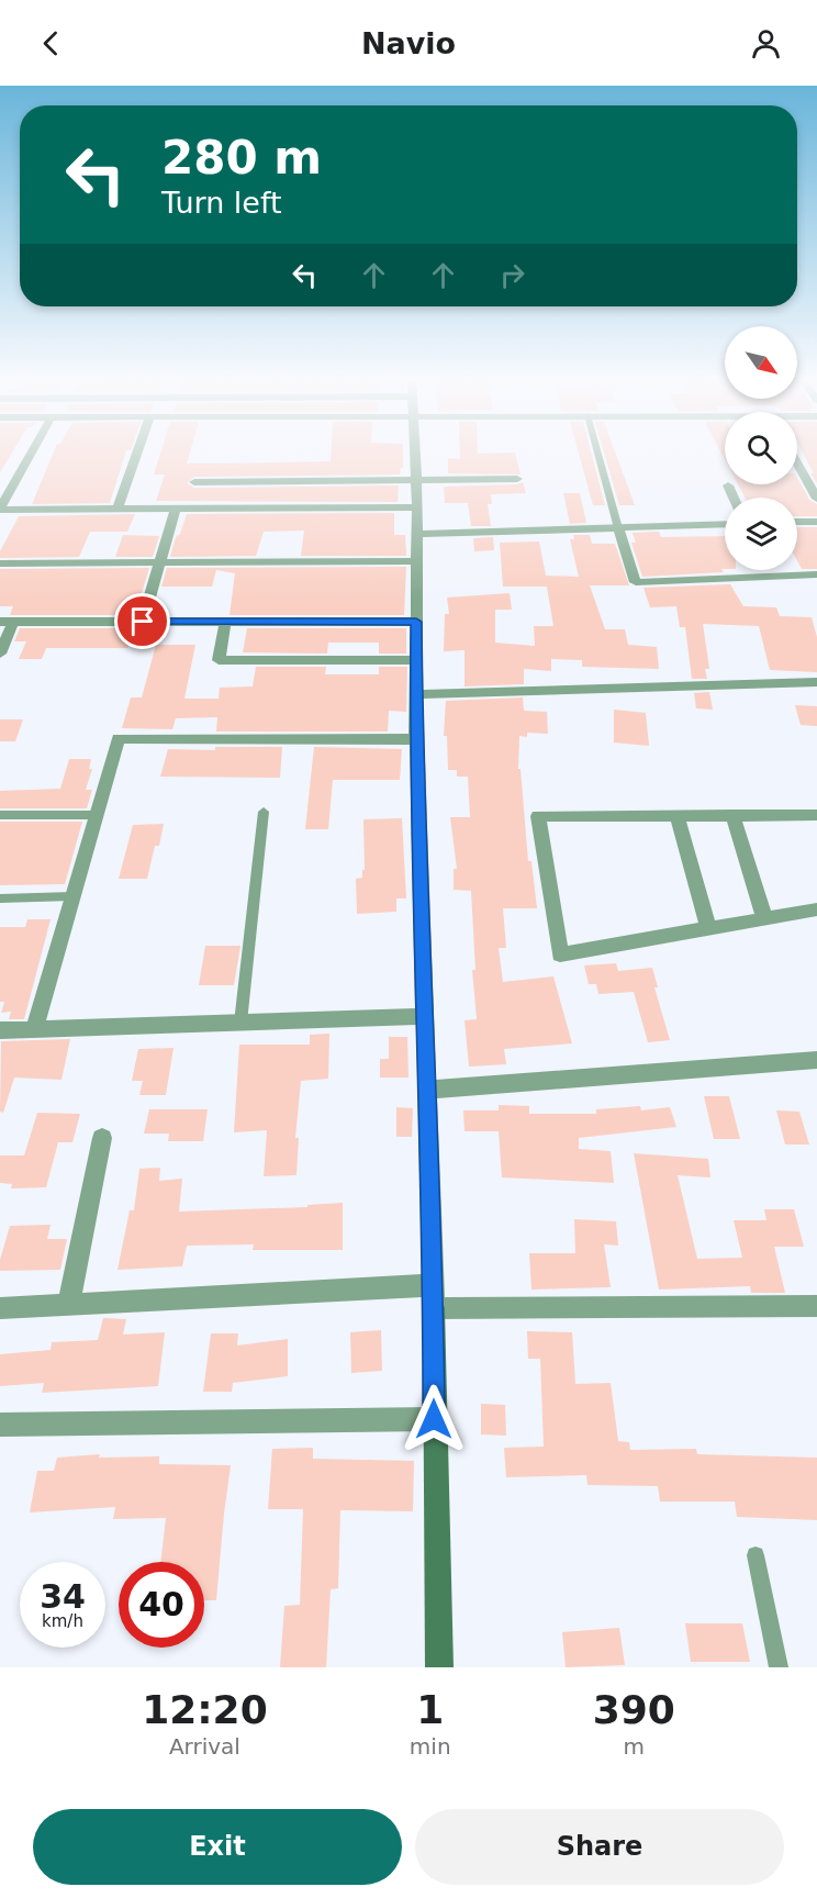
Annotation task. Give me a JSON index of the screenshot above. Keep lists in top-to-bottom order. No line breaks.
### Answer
{"north":"bottom right","page":{"header":"Navio","turn":["280 m","Turn left"],"speed":"34 km/h","limit":"40","eta":["12:20","Arrival","1","min","390","m"],"buttons":["Exit","Share"]}}
